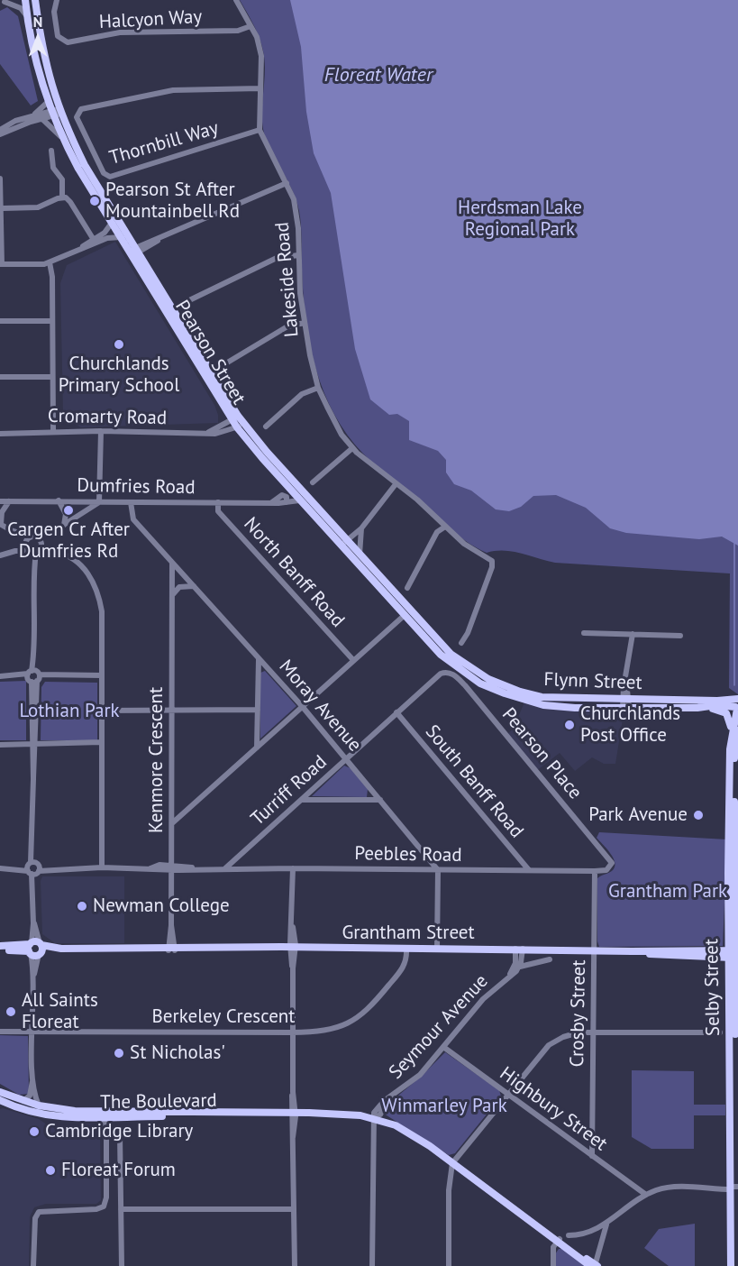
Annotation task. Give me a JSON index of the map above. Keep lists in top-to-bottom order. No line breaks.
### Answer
{"streets":{"main road":["Pearson Street","Flynn Street","Grantham Street","Selby Street","The Boulevard"],"street":["Halcyon Way","Thornbill Way","Lakeside Road","Cromarty Road","Dumfries Road","North Banff Road","Moray Avenue","Pearson Place","Kenmore Crescent","South Banff Road","Turriff Road","Peebles Road","Crosby Street","Berkeley Crescent","Seymour Avenue","Highbury Street"]},"crossings":[["Halcyon Way","Lakeside Road"],["Thornbill Way","Lakeside Road"],["Pearson Street","Cromarty Road"],["Pearson Street","Dumfries Road"],["Pearson Street","Flynn Street"],["Dumfries Road","North Banff Road"],["Dumfries Road","Moray Avenue"],["Flynn Street","Selby Street"],["Moray Avenue","Kenmore Crescent"],["Moray Avenue","Turriff Road"],["Moray Avenue","Peebles Road"],["Pearson Place","Turriff Road"],["Pearson Place","Peebles Road"],["Pearson Place","Crosby Street"],["Kenmore Crescent","Peebles Road"],["Kenmore Crescent","Grantham Street"],["South Banff Road","Turriff Road"],["South Banff Road","Peebles Road"],["Turriff Road","Peebles Road"],["Peebles Road","Crosby Street"],["Grantham Street","Selby Street"],["Grantham Street","Crosby Street"],["Grantham Street","Berkeley Crescent"],["Grantham Street","Seymour Avenue"],["Crosby Street","Highbury Street"],["Seymour Avenue","The Boulevard"],["Seymour Avenue","Highbury Street"]],"water":["Floreat Water"],"parks":["Herdsman Lake Regional Park","Lothian Park","Grantham Park","Winmarley Park"],"places":["Pearson St After Mountainbell Rd","Churchlands Primary School","Cargen Cr After Dumfries Rd","Churchlands Post Office","Park Avenue","Newman College","All Saints Floreat","St Nicholas'","Cambridge Library","Floreat Forum"],"north":"top"}
